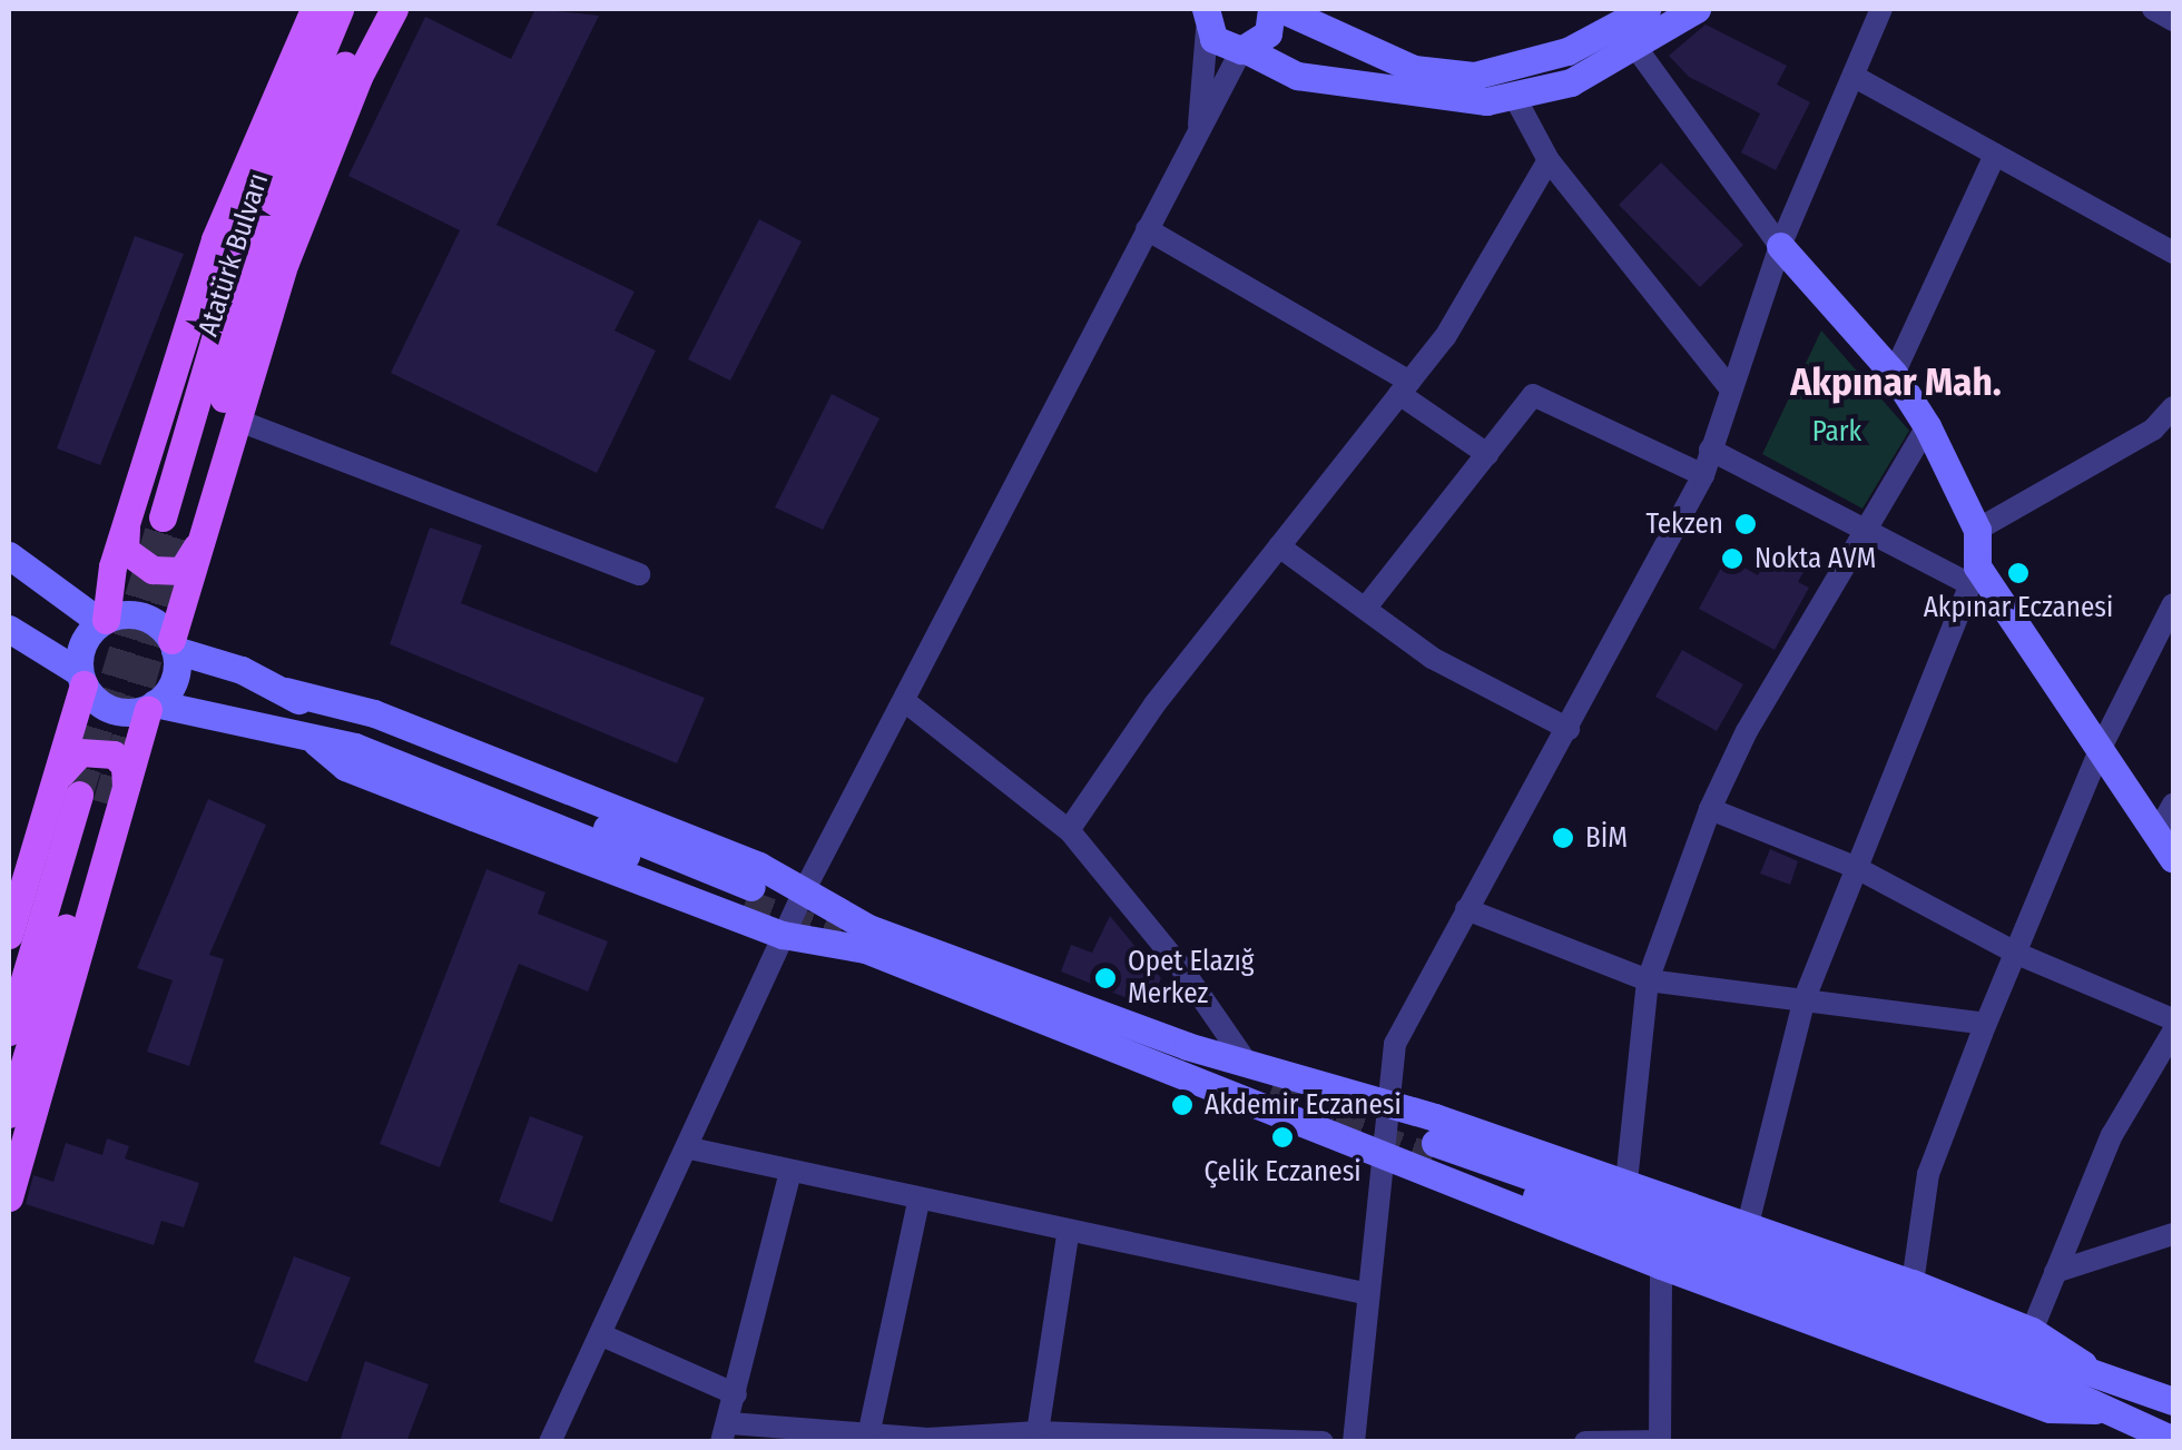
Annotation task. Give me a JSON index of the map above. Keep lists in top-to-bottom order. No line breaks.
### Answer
{"streets":{"main road":["Atatürk Bulvarı"]},"districts":["Akpınar Mah."],"parks":["Park"],"places":["Tekzen","Nokta AVM","Akpınar Eczanesi","BİM","Opet Elazığ Merkez","Akdemir Eczanesi","Çelik Eczanesi"]}
